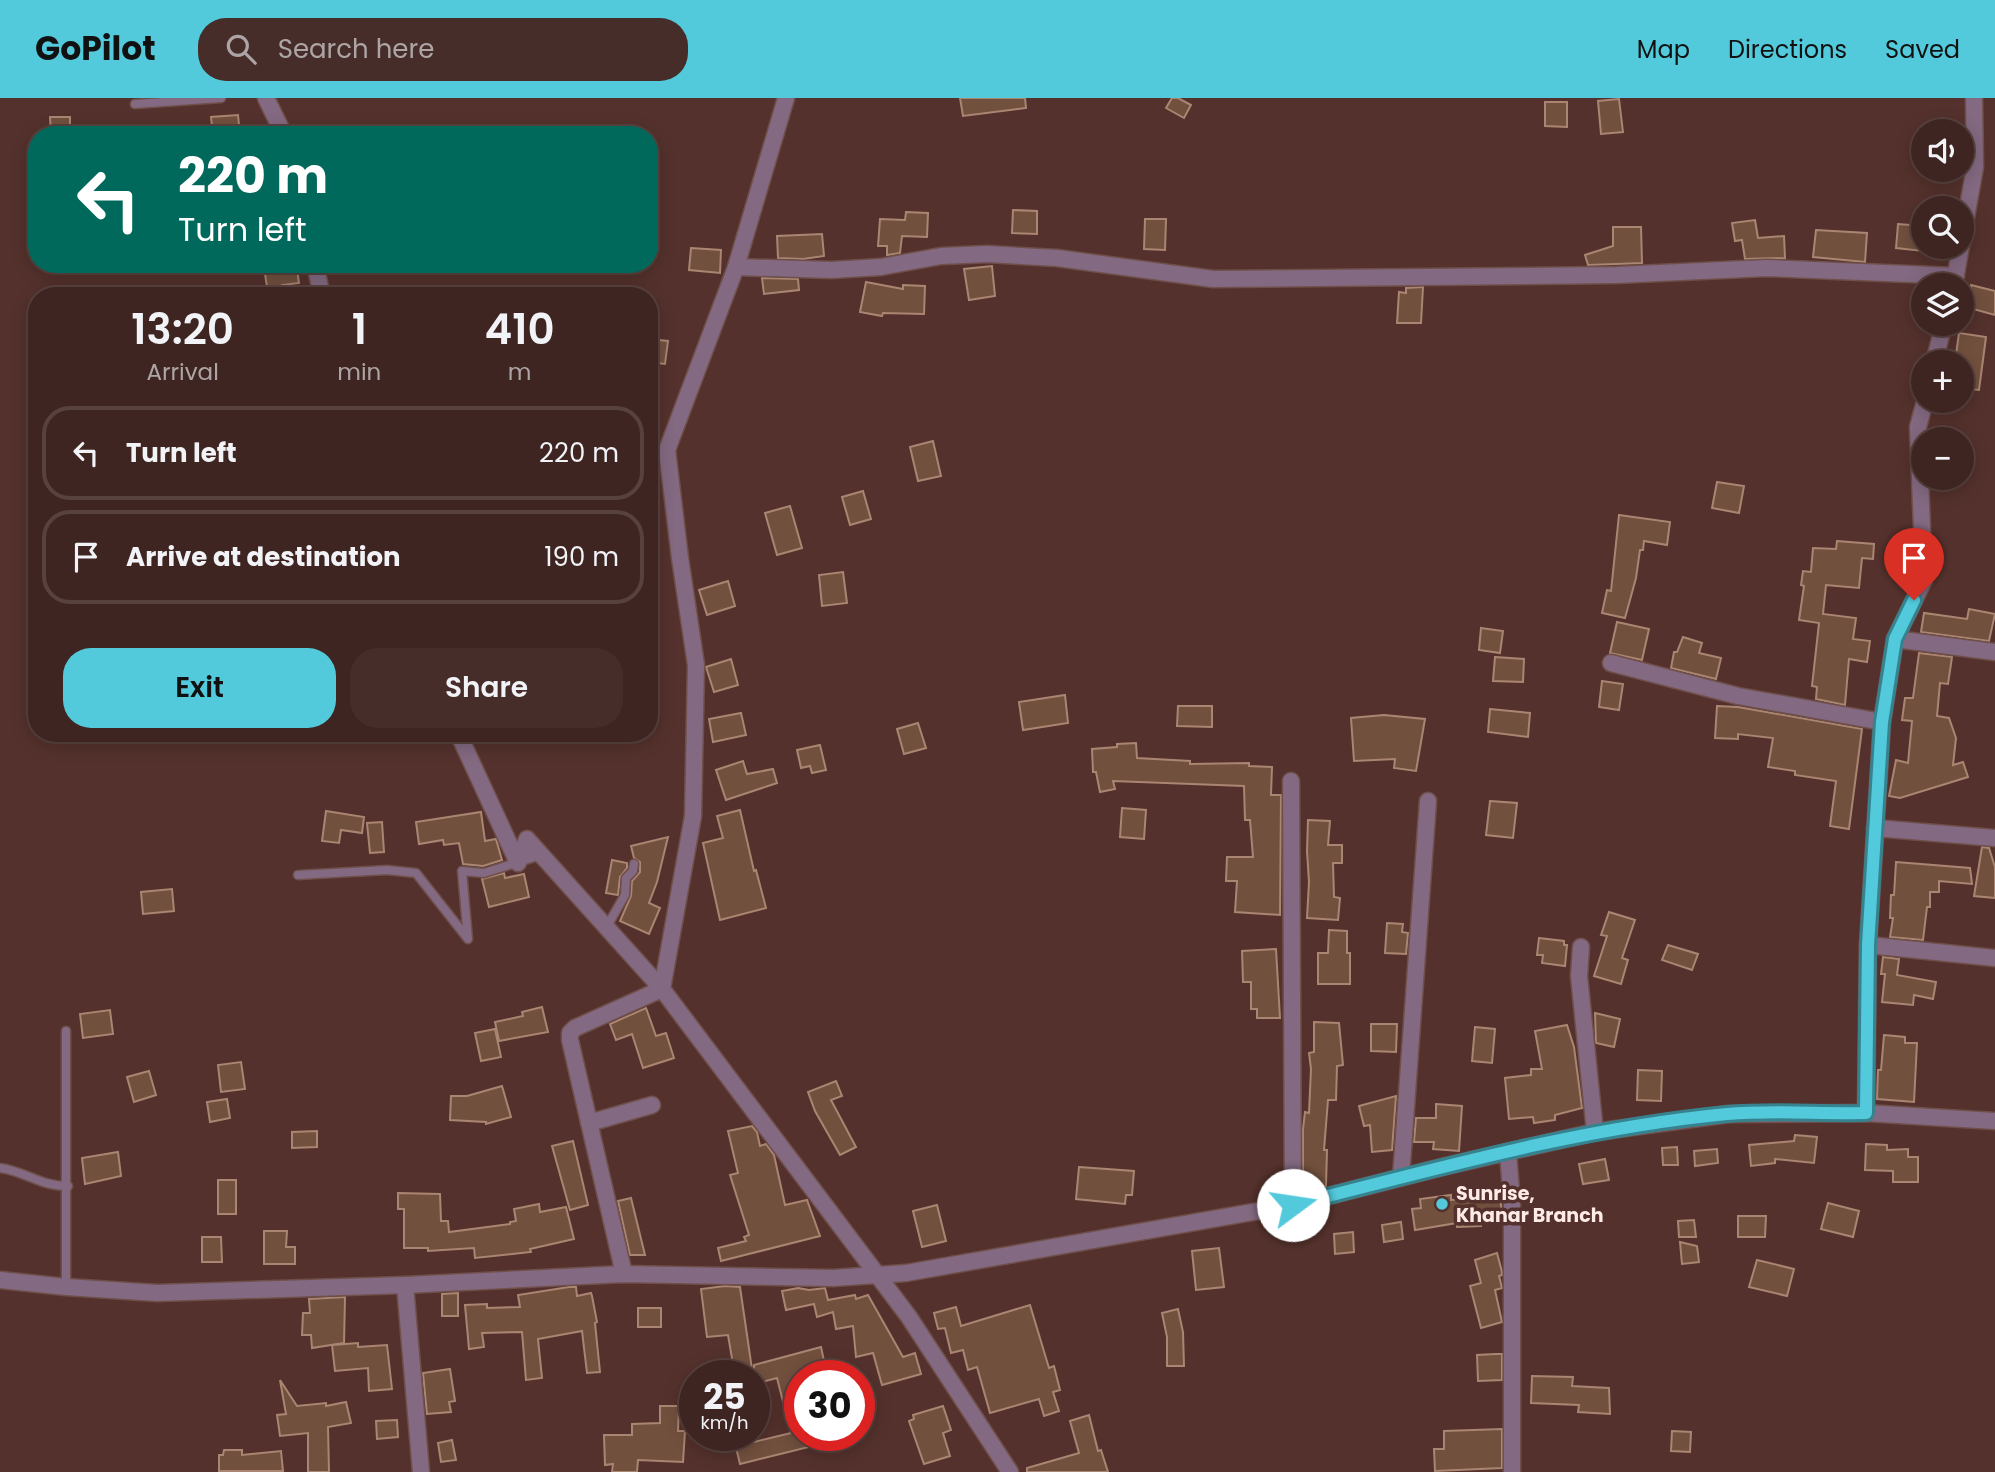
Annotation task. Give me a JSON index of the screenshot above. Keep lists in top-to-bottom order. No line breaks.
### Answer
{"places":["Sunrise, Khanar Branch"],"page":{"header":"GoPilot","search":"Search here","nav":["Map","Directions","Saved"],"map_buttons":["+","−"],"turn":["220 m","Turn left"],"eta":["13:20","Arrival","1","min","410","m"],"list":[{"name":"Turn left","value":"220 m"},{"name":"Arrive at destination","value":"190 m"}],"buttons":["Exit","Share"],"speed":"25 km/h","limit":"30"}}
